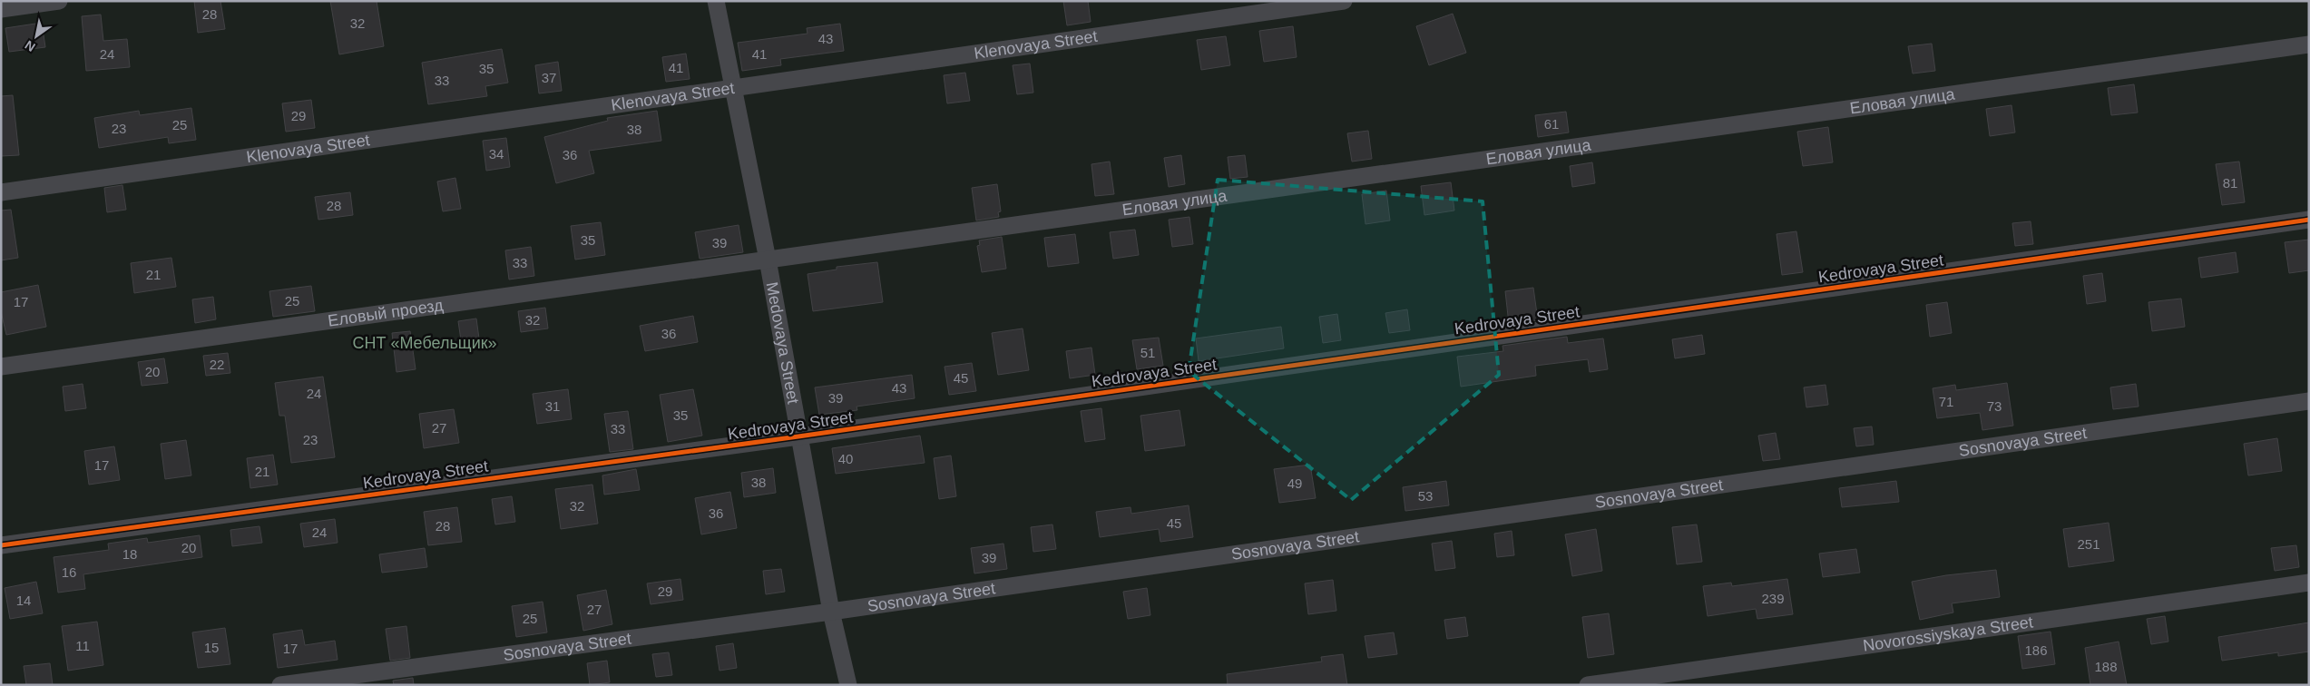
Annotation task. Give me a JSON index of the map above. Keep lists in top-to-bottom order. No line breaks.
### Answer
{"streets":{"street":["Klenovaya Street","Еловая улица","Kedrovaya Street","Еловый проезд","Medovaya Street","Sosnovaya Street","Novorossiyskaya Street"]},"crossings":[["Klenovaya Street","Medovaya Street"],["Еловая улица","Еловый проезд"],["Еловая улица","Medovaya Street"],["Kedrovaya Street","Medovaya Street"],["Еловый проезд","Medovaya Street"],["Medovaya Street","Sosnovaya Street"]],"parks":["СНТ «Мебельщик»"],"house_numbers":["28","32","43","24","41","41","35","37","33","29","61","25","23","38","34","36","81","28","35","39","33","21","25","17","32","36","51","22","20","45","43","24","39","71","31","73","35","27","33","23","40","17","21","38","49","53","32","36","45","28","24","251","20","18","39","16","29","239","14","27","25","11","15","17","186","188"],"north":"bottom left"}
